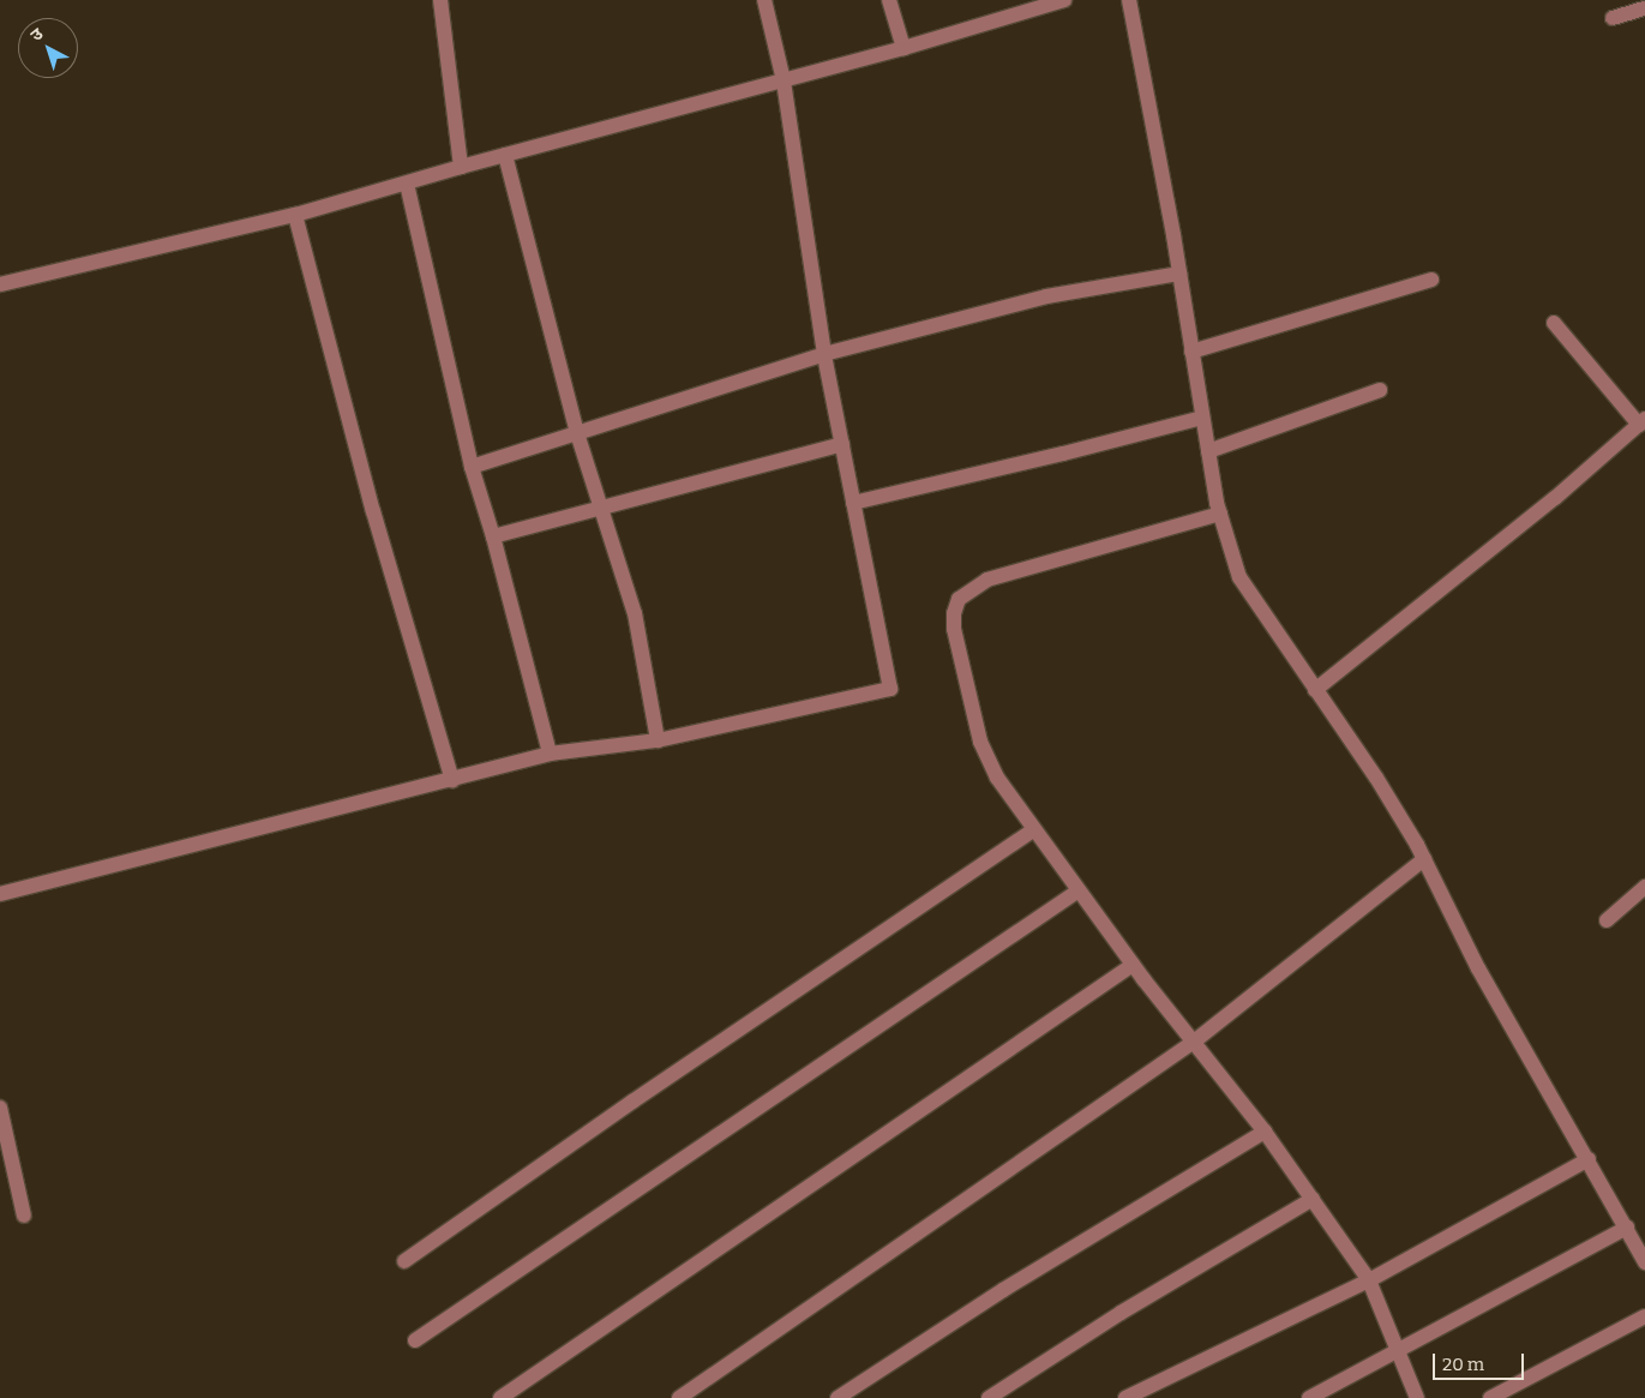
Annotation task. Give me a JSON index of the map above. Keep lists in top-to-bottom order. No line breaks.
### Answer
{"scale_bar":"20 m","north":"top left"}
